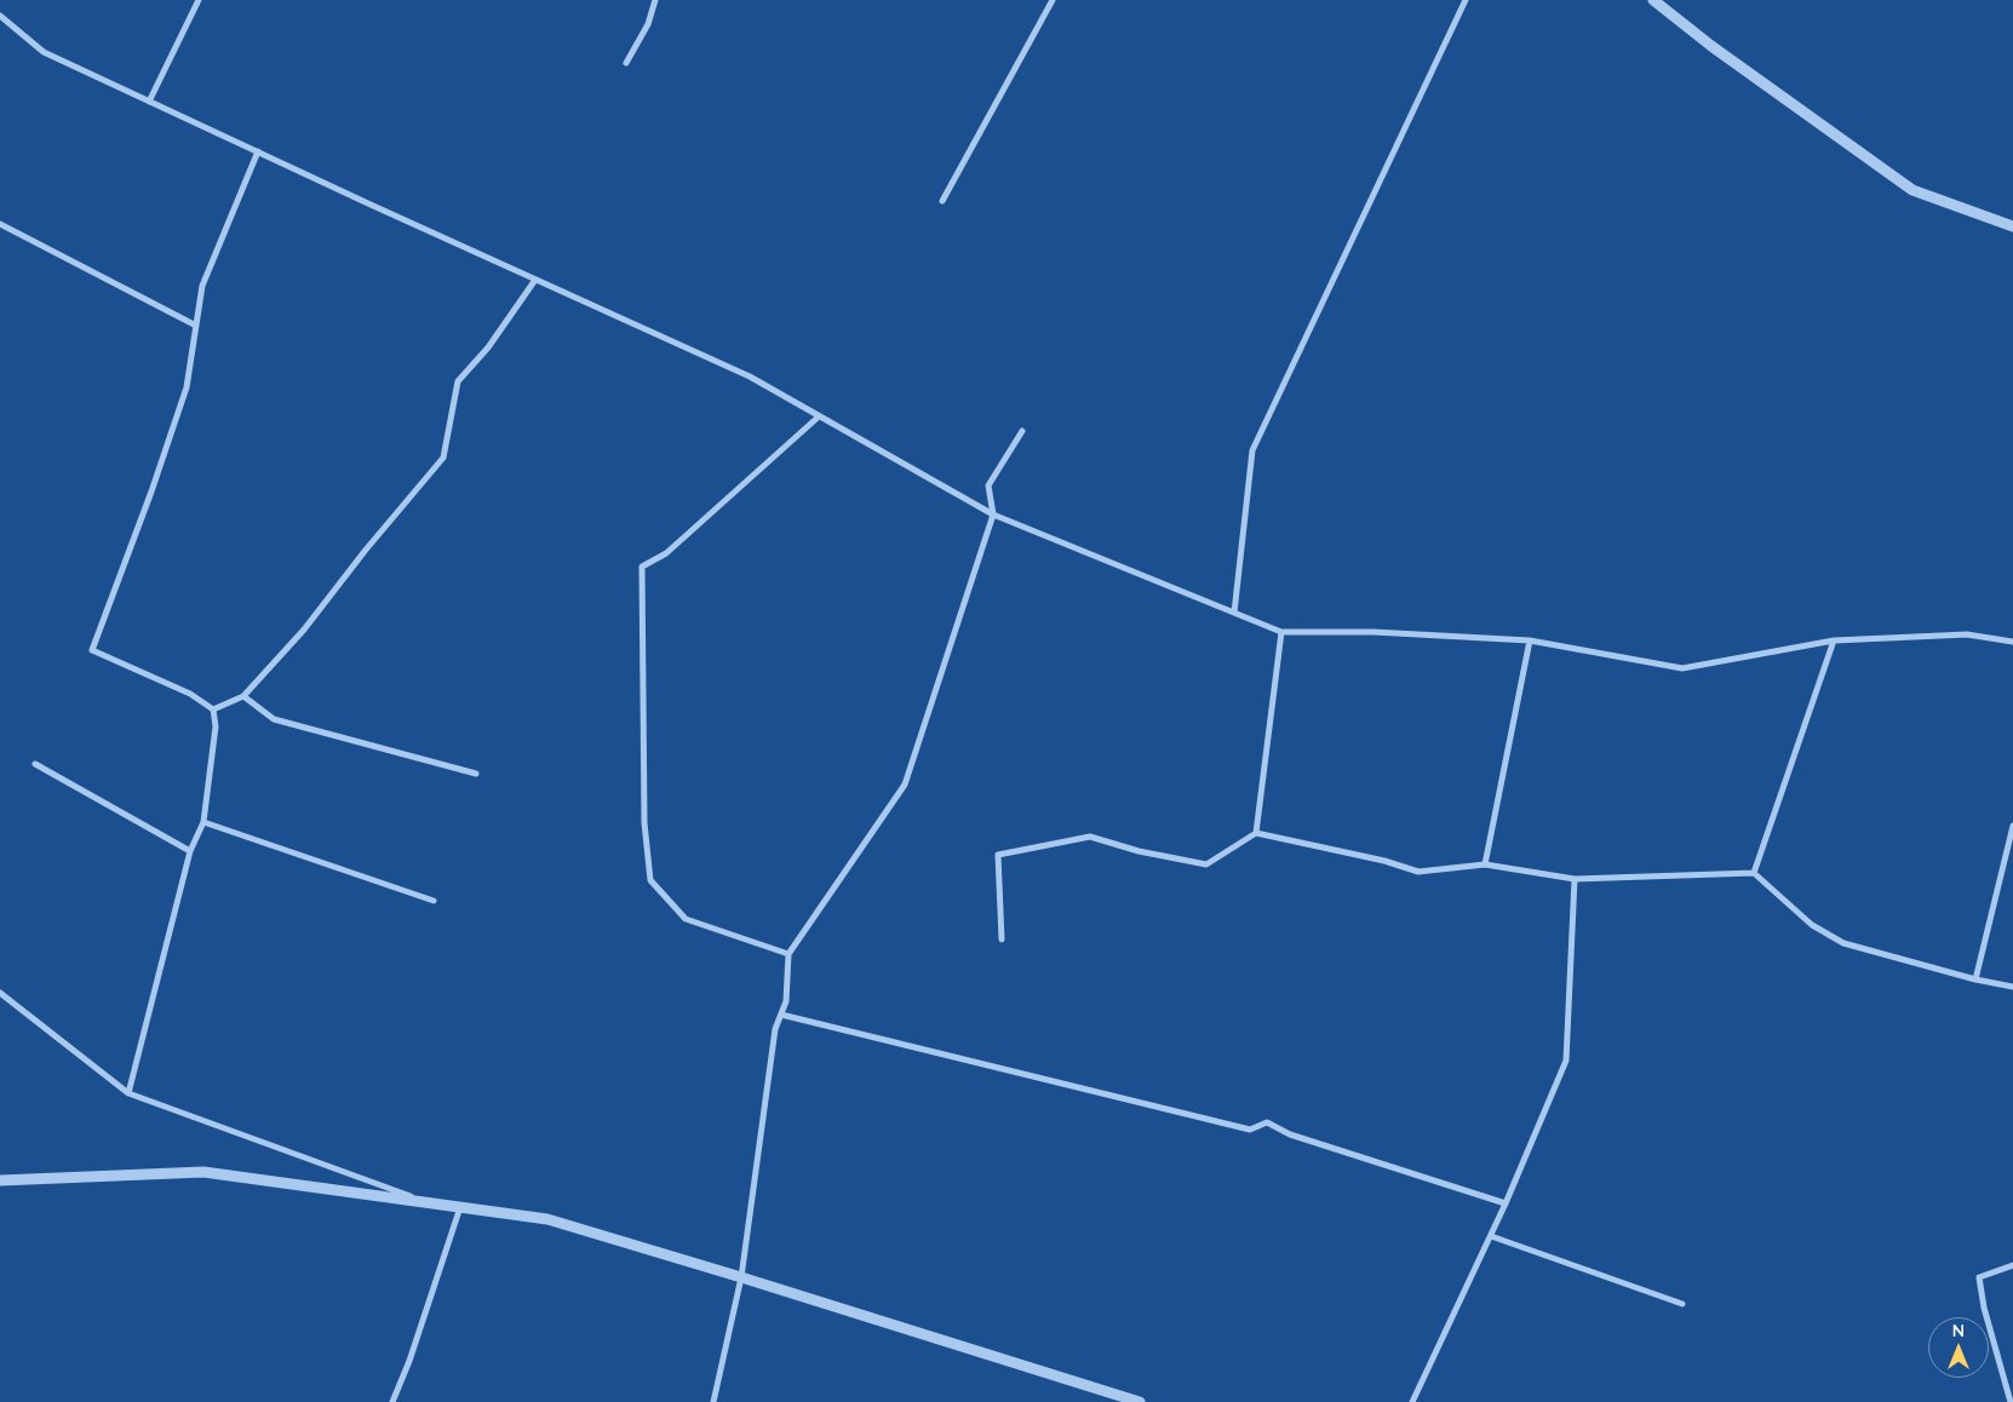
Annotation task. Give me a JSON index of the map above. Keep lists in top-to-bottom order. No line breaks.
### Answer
{"north":"top"}
